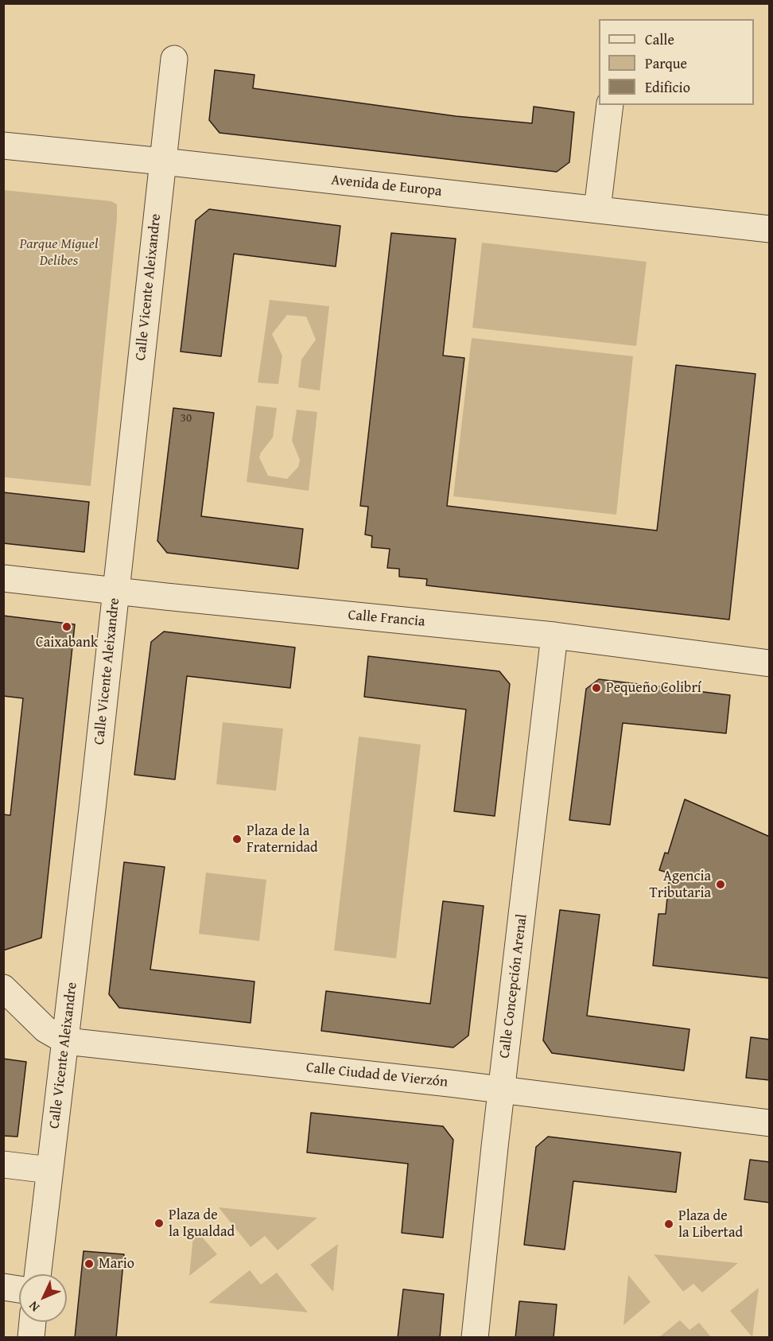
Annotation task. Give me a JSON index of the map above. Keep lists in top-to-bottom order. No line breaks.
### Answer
{"streets":{"street":["Avenida de Europa","Calle Vicente Aleixandre","Calle Francia","Calle Concepción Arenal","Calle Ciudad de Vierzón"]},"crossings":[["Avenida de Europa","Calle Vicente Aleixandre"],["Calle Vicente Aleixandre","Calle Francia"],["Calle Vicente Aleixandre","Calle Ciudad de Vierzón"],["Calle Francia","Calle Concepción Arenal"],["Calle Concepción Arenal","Calle Ciudad de Vierzón"]],"parks":["Parque Miguel Delibes"],"places":["Caixabank","Pequeño Colibrí","Plaza de la Fraternidad","Agencia Tributaria","Plaza de la Igualdad","Plaza de la Libertad","Mario"],"house_numbers":["30"],"legend":["Calle","Parque","Edificio"],"north":"bottom left"}
